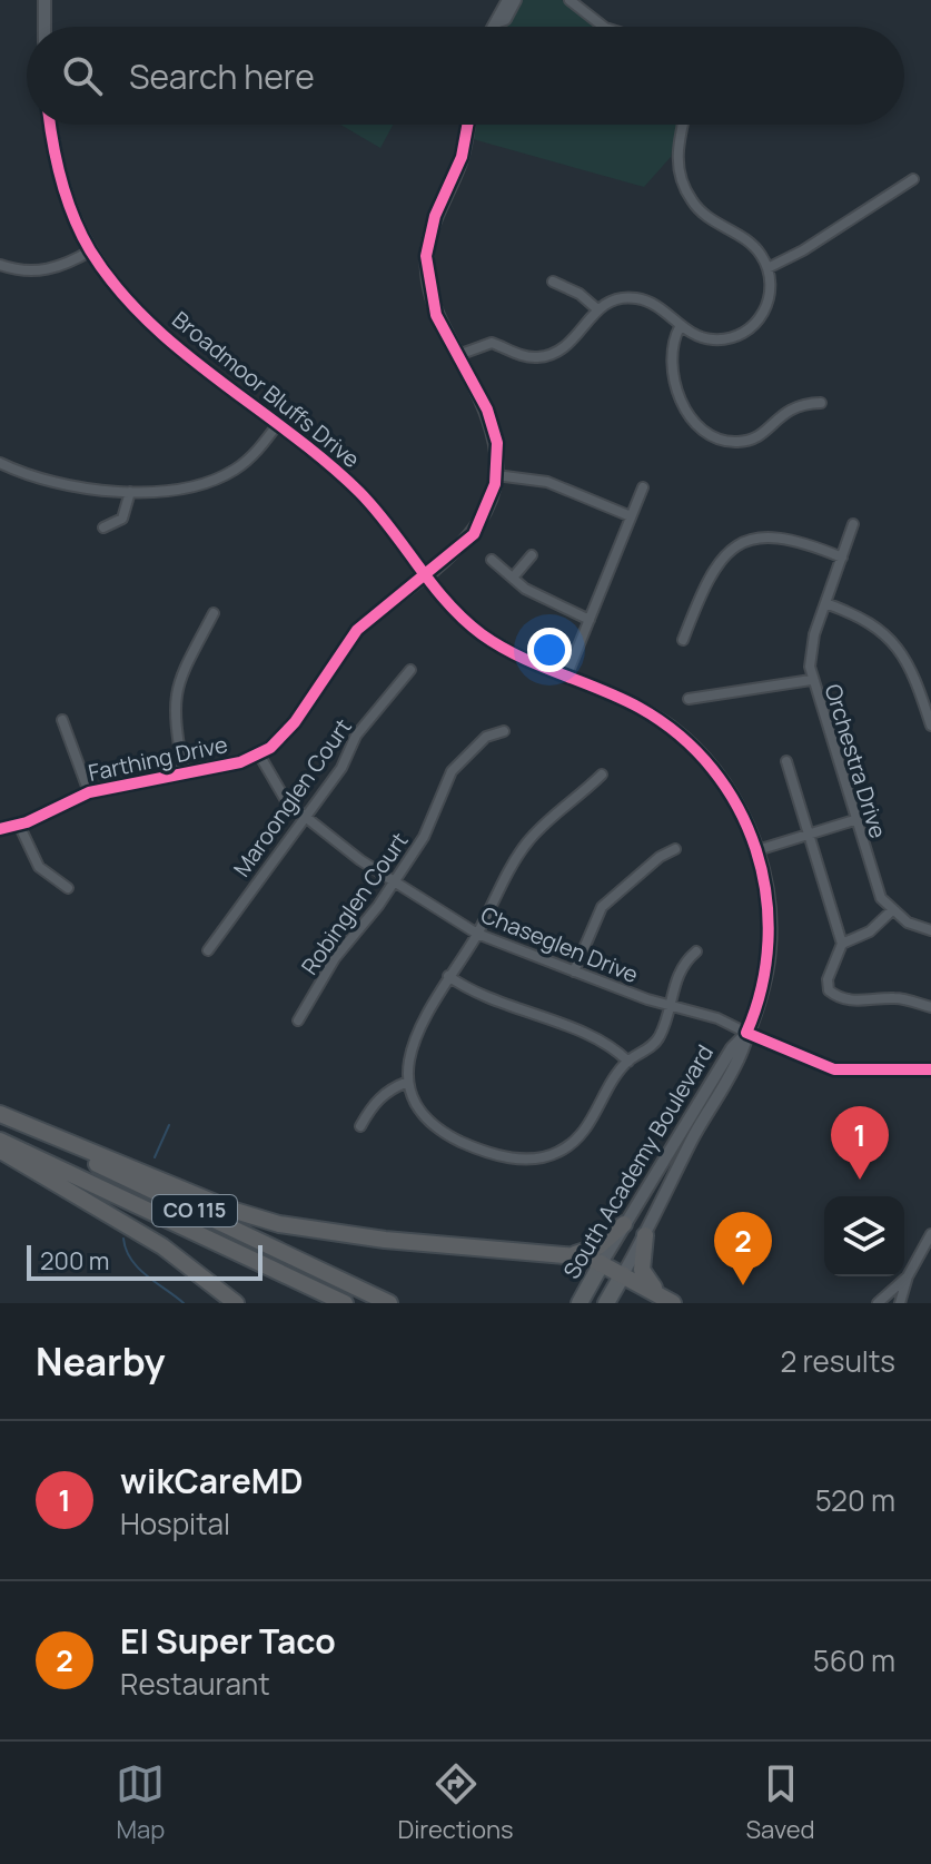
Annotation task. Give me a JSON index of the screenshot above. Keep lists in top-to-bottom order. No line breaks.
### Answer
{"streets":{"highway":["South Academy Boulevard","CO 115"],"street":["Broadmoor Bluffs Drive","Farthing Drive","Orchestra Drive","Maroonglen Court","Robinglen Court","Chaseglen Drive"]},"crossings":[["Broadmoor Bluffs Drive","Farthing Drive"],["Broadmoor Bluffs Drive","Chaseglen Drive"],["Broadmoor Bluffs Drive","South Academy Boulevard"],["Farthing Drive","Chaseglen Drive"],["Maroonglen Court","Chaseglen Drive"],["Robinglen Court","Chaseglen Drive"],["Chaseglen Drive","South Academy Boulevard"]],"scale_bar":"200 m","page":{"search":"Search here","pins":["1","2"],"scale":"200 m","heading":["Nearby","2 results"],"list":[{"mark":"1","name":"wikCareMD","note":"Hospital","value":"520 m"},{"mark":"2","name":"El Super Taco","note":"Restaurant","value":"560 m"}],"nav":["Map","Directions","Saved"]}}
